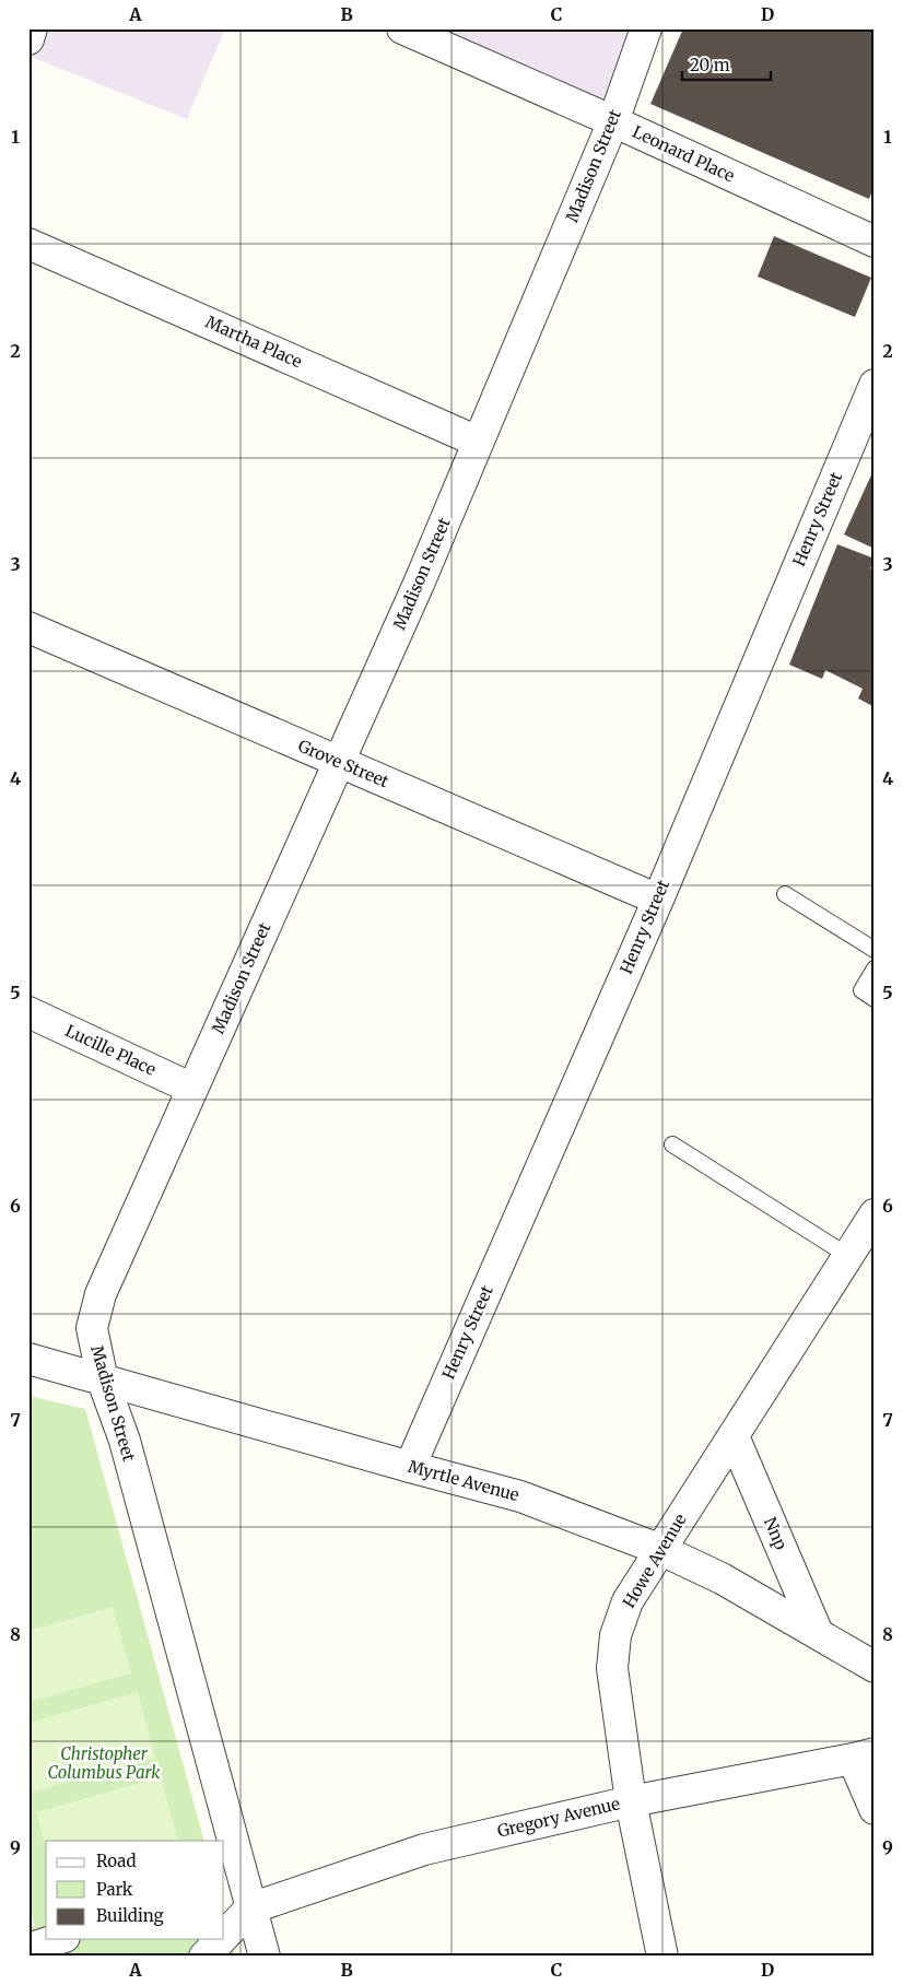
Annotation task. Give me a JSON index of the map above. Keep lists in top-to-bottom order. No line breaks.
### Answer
{"streets":{"street":["Leonard Place","Madison Street","Martha Place","Henry Street","Grove Street","Lucille Place","Myrtle Avenue","Nnp","Howe Avenue","Gregory Avenue"]},"crossings":[["Leonard Place","Madison Street"],["Madison Street","Martha Place"],["Madison Street","Grove Street"],["Madison Street","Lucille Place"],["Madison Street","Myrtle Avenue"],["Madison Street","Gregory Avenue"],["Henry Street","Grove Street"],["Henry Street","Myrtle Avenue"],["Myrtle Avenue","Nnp"],["Myrtle Avenue","Howe Avenue"],["Nnp","Howe Avenue"],["Howe Avenue","Gregory Avenue"]],"parks":["Christopher Columbus Park"],"legend":["Road","Park","Building"],"scale_bar":"20 m","grid":{"columns":["A","B","C","D"],"rows":["1","2","3","4","5","6","7","8","9"]}}
